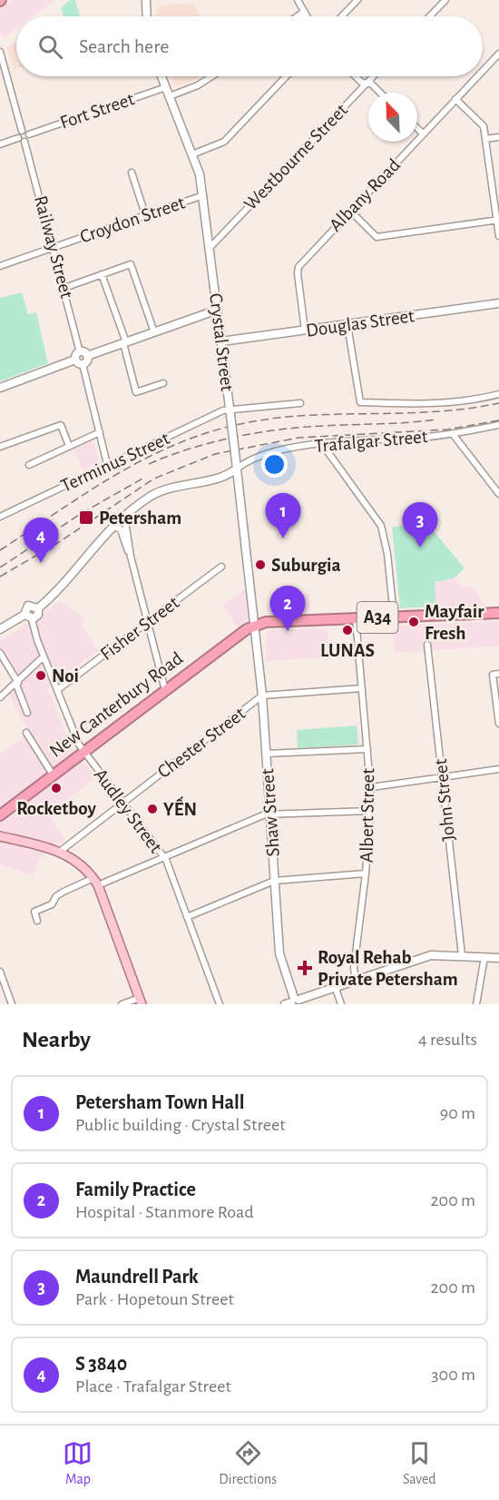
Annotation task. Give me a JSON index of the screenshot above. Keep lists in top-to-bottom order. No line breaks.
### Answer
{"streets":{"highway":["A34","New Canterbury Road"],"main road":["Douglas Street","Crystal Street","Trafalgar Street","Shaw Street"],"street":["Fort Street","Westbourne Street","Albany Road","Croydon Street","Railway Street","Terminus Street","Fisher Street","Chester Street","John Street","Audley Street","Albert Street"]},"crossings":[["Fort Street","Crystal Street"],["Westbourne Street","Crystal Street"],["Albany Road","Douglas Street"],["Croydon Street","Railway Street"],["Croydon Street","Crystal Street"],["Douglas Street","Crystal Street"],["Crystal Street","Trafalgar Street"],["Crystal Street","Terminus Street"],["Crystal Street","A34"],["Crystal Street","New Canterbury Road"],["Crystal Street","Shaw Street"],["A34","New Canterbury Road"],["A34","Shaw Street"],["A34","Albert Street"],["Fisher Street","Audley Street"],["New Canterbury Road","Audley Street"],["New Canterbury Road","Shaw Street"],["Chester Street","Audley Street"],["Chester Street","Shaw Street"],["Chester Street","Albert Street"]],"places":{"transit":["Petersham"],"other":["Suburgia","Mayfair Fresh","LUNAS","Noi","Rocketboy","YẾN"],"health":["Royal Rehab Private Petersham"]},"north":"top left","page":{"search":"Search here","pins":["1","3","4","2"],"heading":["Nearby","4 results"],"list":[{"mark":"1","name":"Petersham Town Hall","note":"Public building · Crystal Street","value":"90 m"},{"mark":"2","name":"Family Practice","note":"Hospital · Stanmore Road","value":"200 m"},{"mark":"3","name":"Maundrell Park","note":"Park · Hopetoun Street","value":"200 m"},{"mark":"4","name":"S 3840","note":"Place · Trafalgar Street","value":"300 m"}],"nav":["Map","Directions","Saved"]}}
